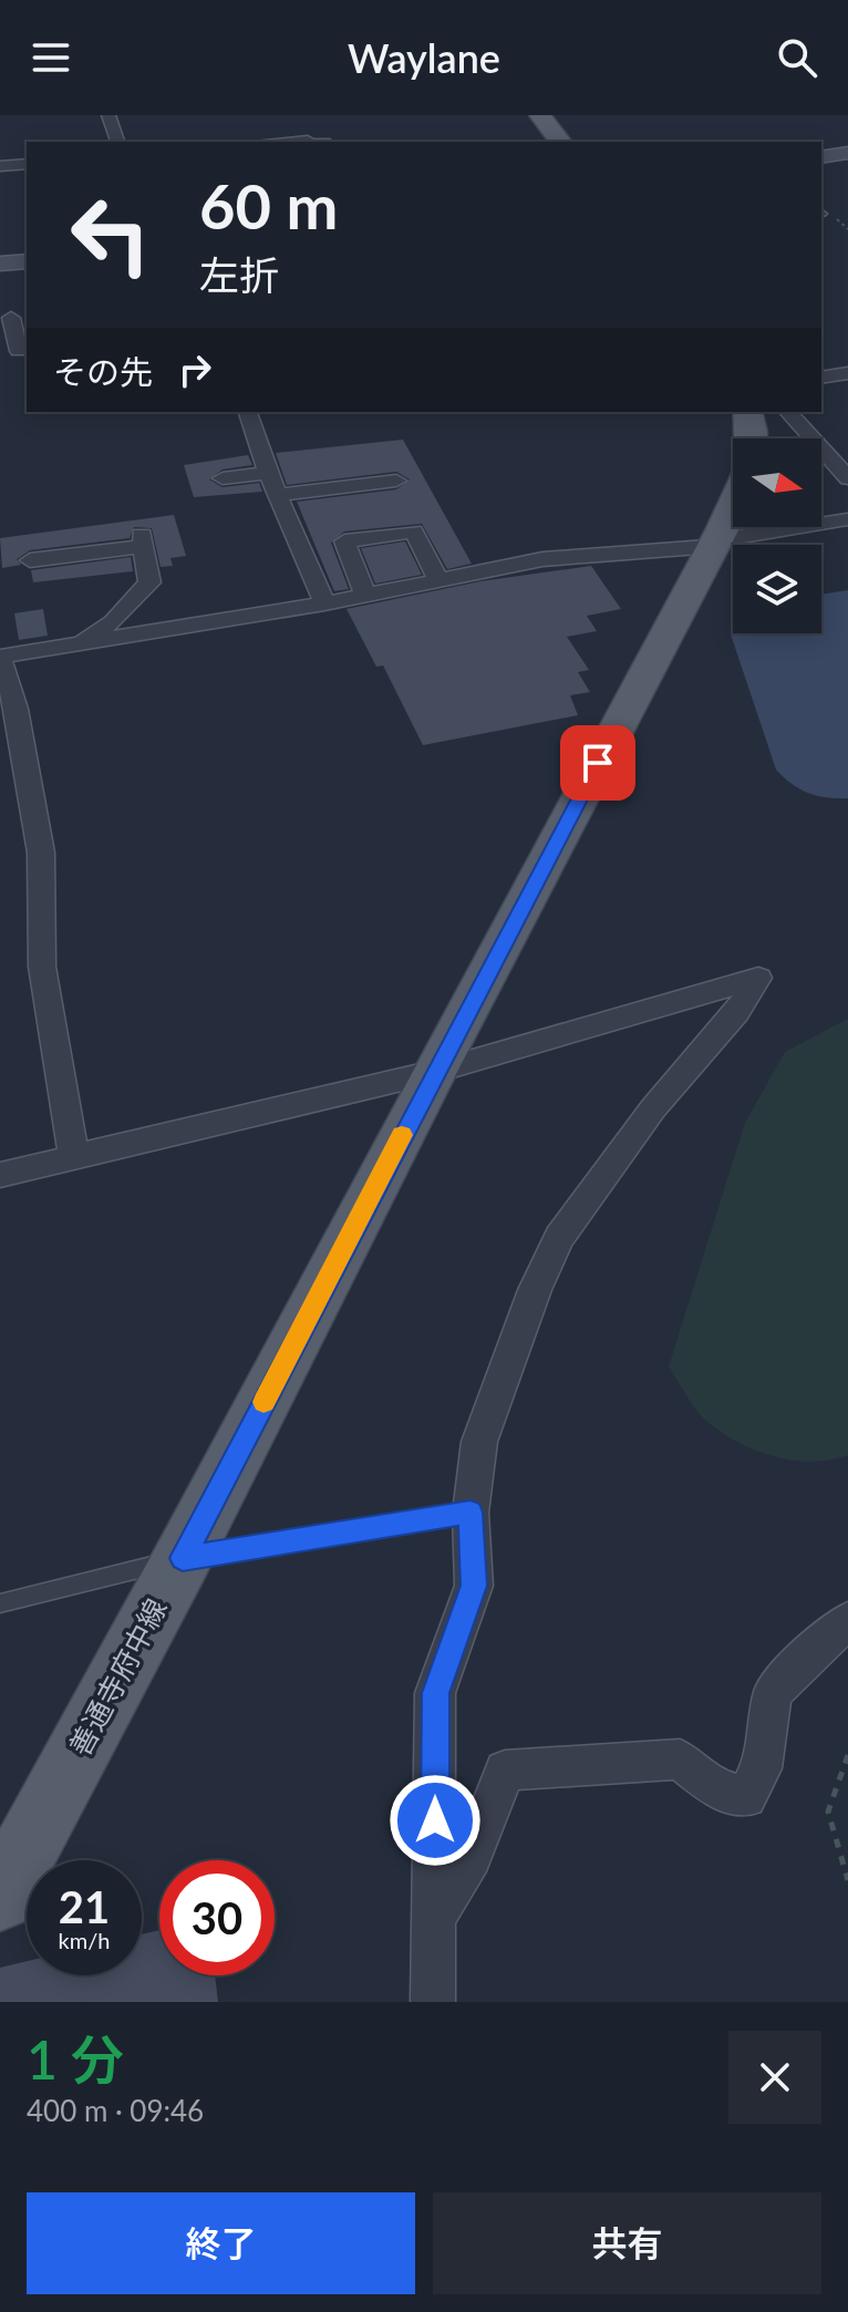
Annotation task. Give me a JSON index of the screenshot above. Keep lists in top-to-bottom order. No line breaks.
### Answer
{"streets":{"main road":["善通寺府中線"]},"north":"right","page":{"header":"Waylane","turn":["60 m","左折"],"then":"その先","speed":"21 km/h","limit":"30","heading":["1 分","400 m · 09:46"],"buttons":["終了","共有"]}}
